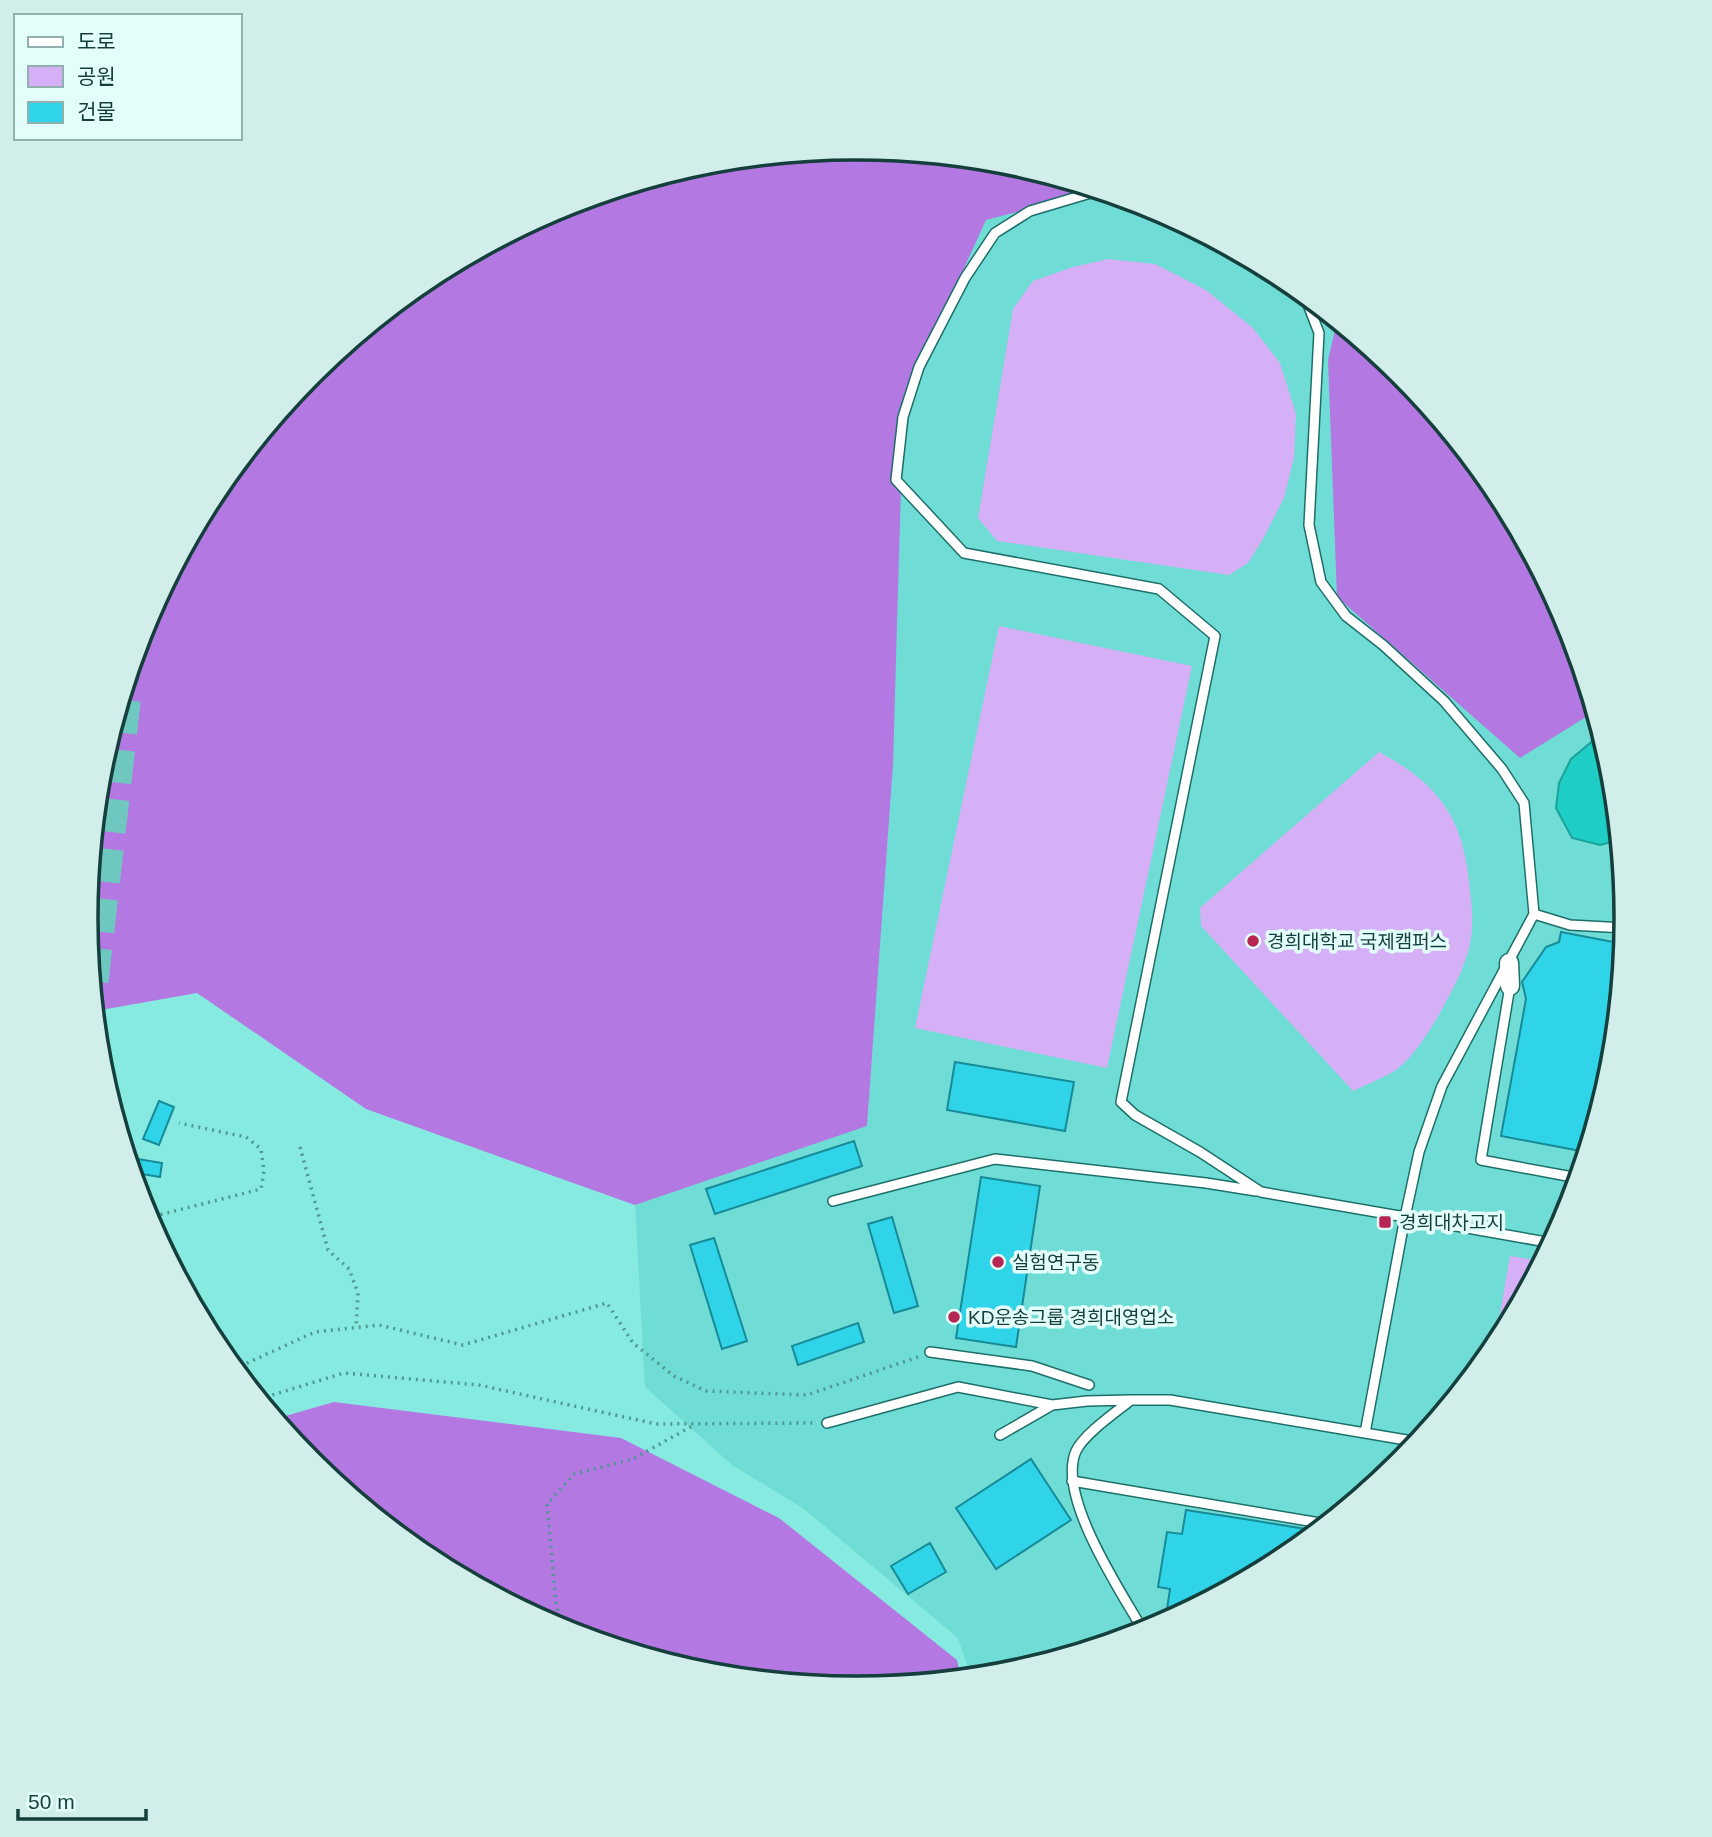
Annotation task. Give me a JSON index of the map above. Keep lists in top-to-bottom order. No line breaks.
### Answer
{"places":{"other":["경희대학교 국제캠퍼스","실험연구동","KD운송그룹 경희대영업소"],"transit":["경희대차고지"]},"legend":["도로","공원","건물"],"scale_bar":"50 m"}
